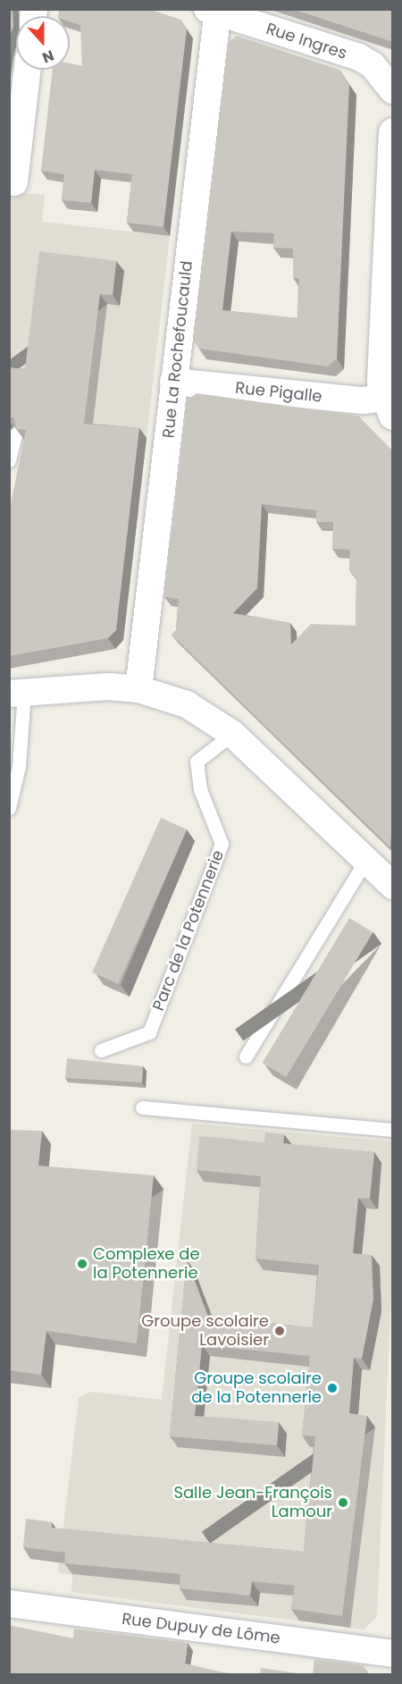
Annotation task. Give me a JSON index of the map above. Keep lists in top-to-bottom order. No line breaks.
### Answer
{"streets":{"street":["Rue Ingres","Rue La Rochefoucauld","Rue Pigalle","Rue Dupuy de Lôme"],"lane":["Parc de la Potennerie"]},"crossings":[["Rue Ingres","Rue La Rochefoucauld"],["Rue La Rochefoucauld","Rue Pigalle"]],"places":["Complexe de la Potennerie","Groupe scolaire Lavoisier","Groupe scolaire de la Potennerie","Salle Jean-François Lamour"],"north":"bottom"}
